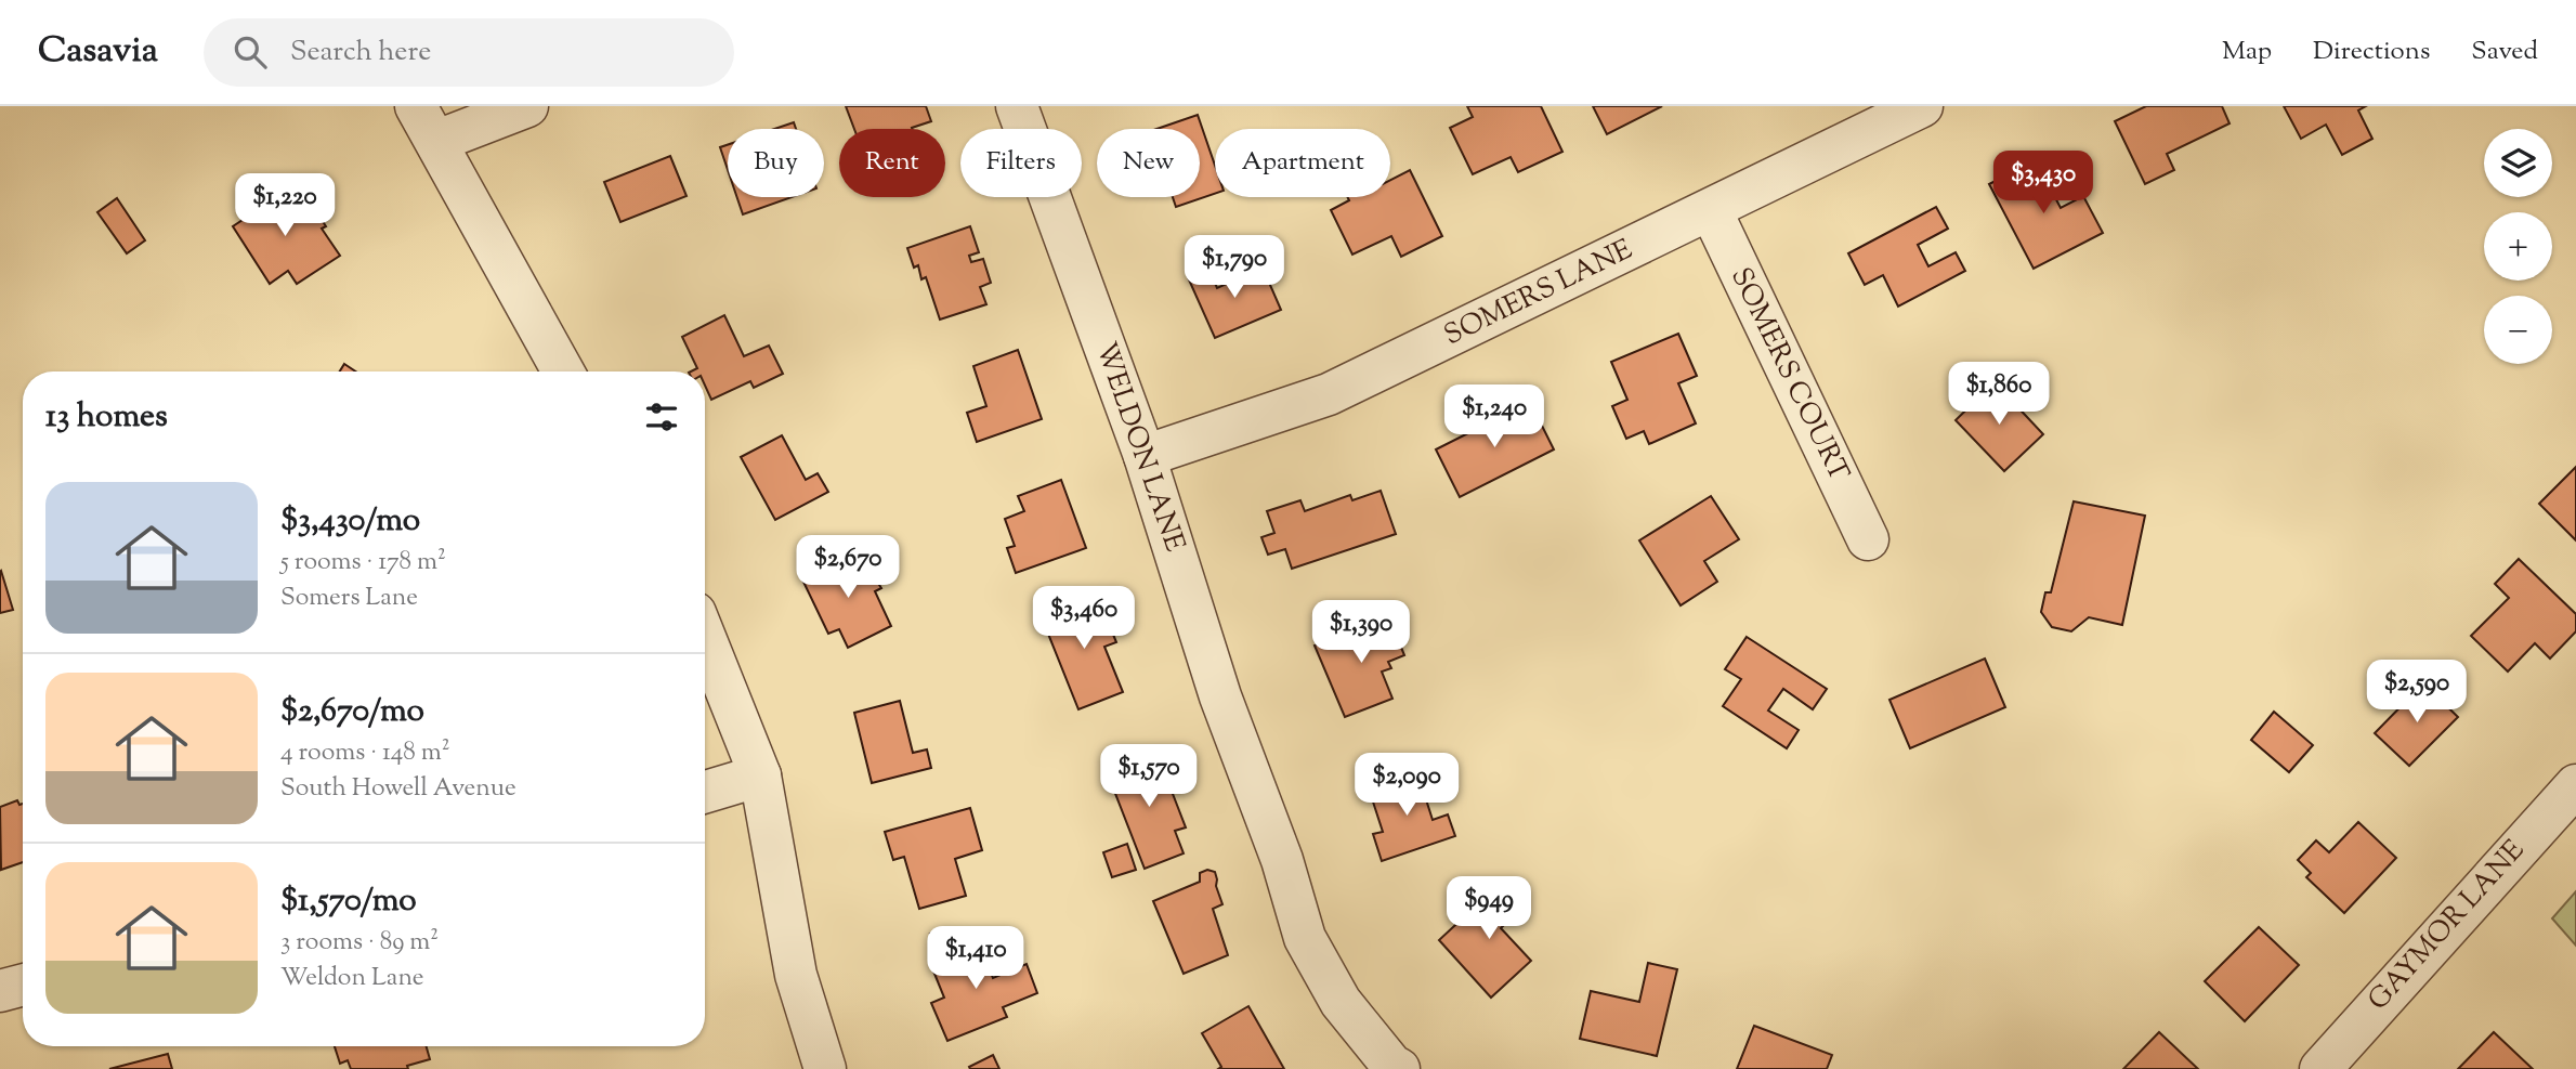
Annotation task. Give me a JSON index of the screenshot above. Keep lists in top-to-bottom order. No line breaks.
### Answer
{"streets":{"street":["SOMERS LANE","SOMERS COURT","WELDON LANE","GAYMOR LANE"]},"crossings":[["SOMERS LANE","SOMERS COURT"],["SOMERS LANE","WELDON LANE"]],"page":{"header":"Casavia","search":"Search here","nav":["Map","Directions","Saved"],"map_buttons":["+","−"],"chip":["Buy","Rent","Filters","New","Apartment"],"price":["$3,430","$1,220","$1,790","$1,860","$1,240","$2,670","$3,460","$1,390","$2,590","$1,570","$2,090","$949","$1,410"],"heading":"13 homes","list":[{"name":"$3,430/mo","note":"5 rooms · 178 m² · Somers Lane"},{"name":"$2,670/mo","note":"4 rooms · 148 m² · South Howell Avenue"},{"name":"$1,570/mo","note":"3 rooms · 89 m² · Weldon Lane"}]}}
